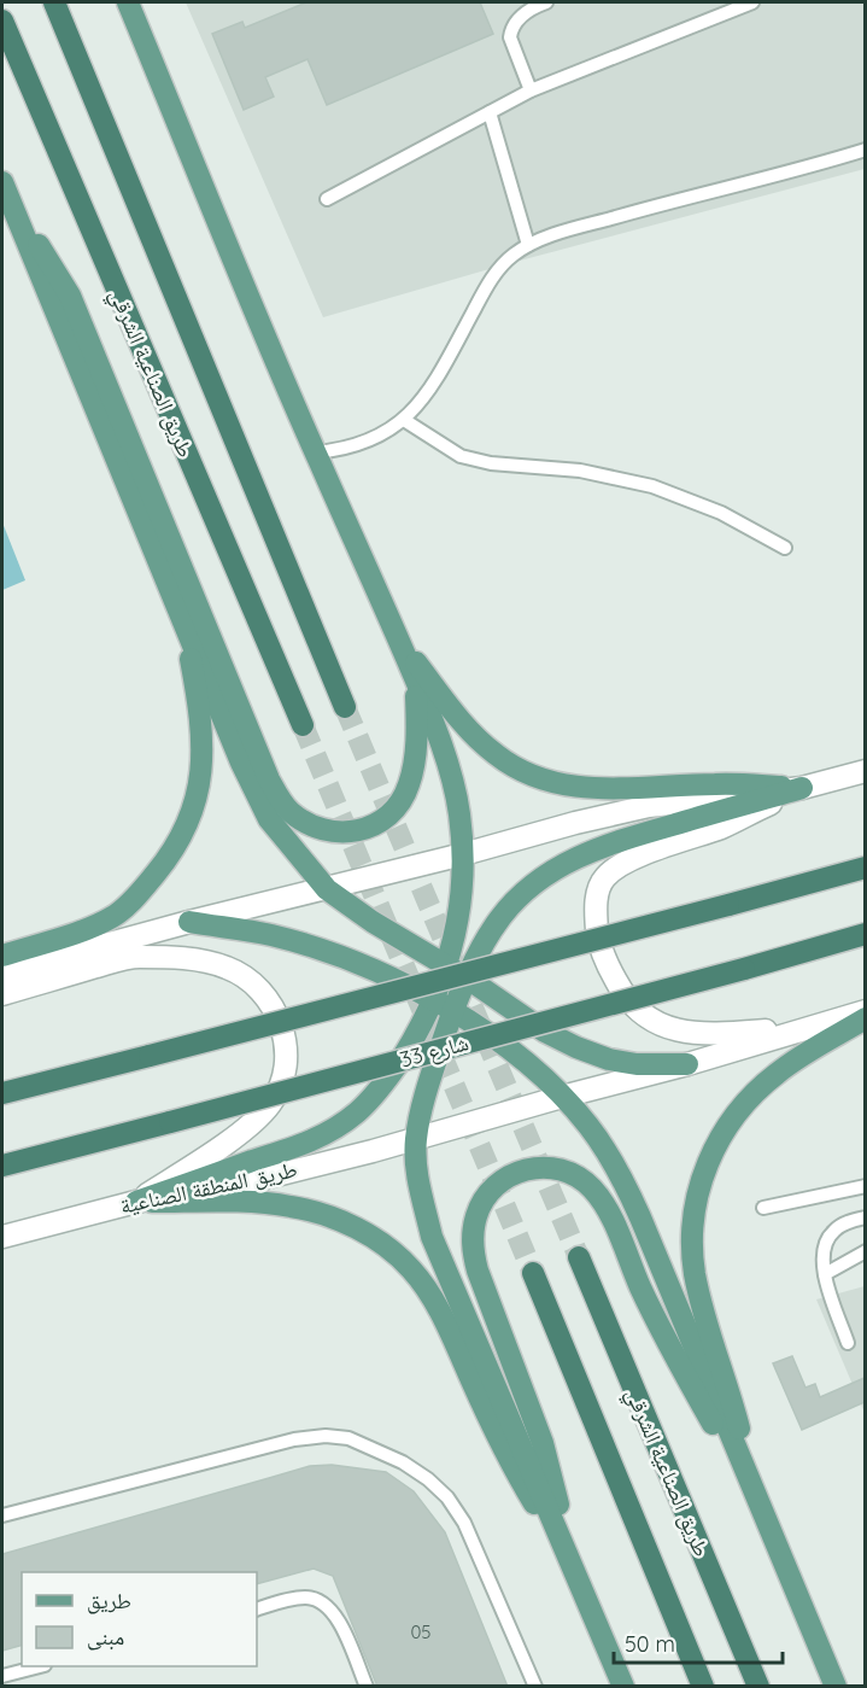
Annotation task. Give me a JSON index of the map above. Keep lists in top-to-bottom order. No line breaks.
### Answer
{"streets":{"highway":["طريق الصناعية الشرقي","شارع 33"],"street":["طريق المنطقة الصناعية"]},"house_numbers":["05"],"legend":["طريق","مبنى"],"scale_bar":"50 m"}
